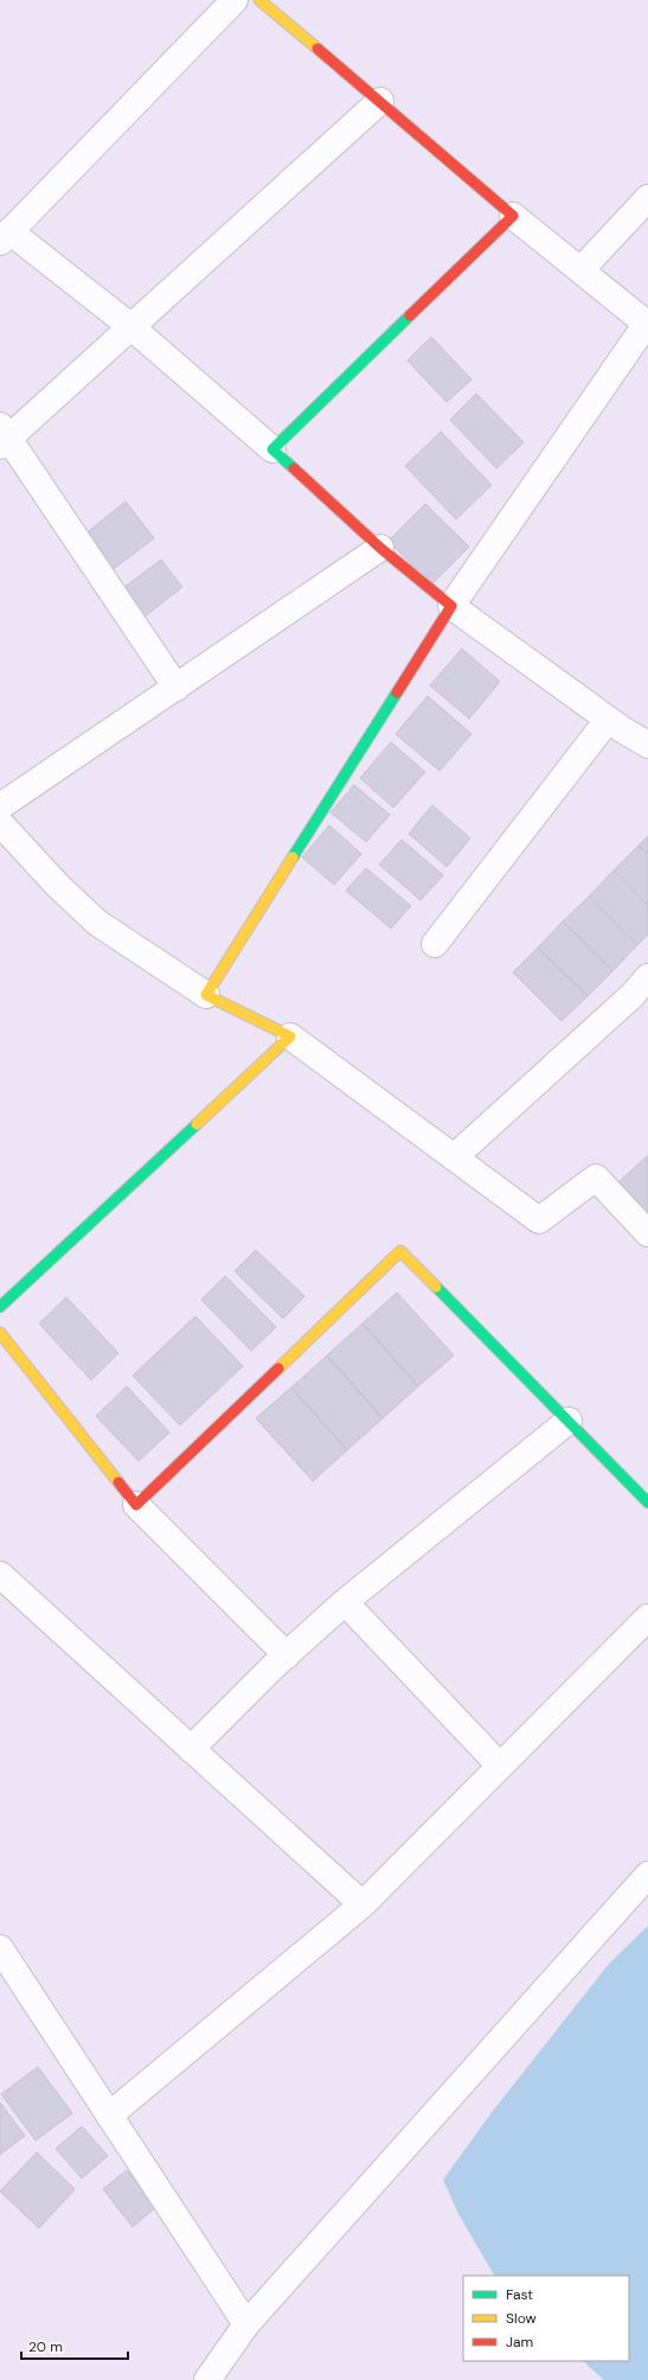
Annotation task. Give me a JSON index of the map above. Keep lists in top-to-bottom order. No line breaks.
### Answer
{"legend":["Fast","Slow","Jam"],"scale_bar":"20 m"}
